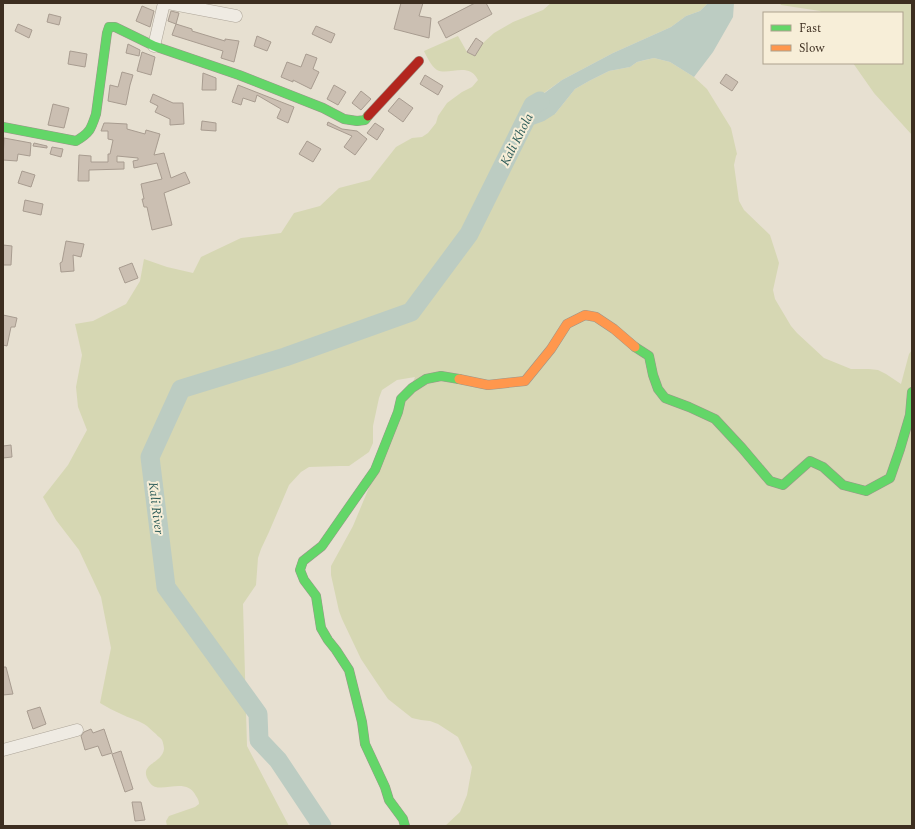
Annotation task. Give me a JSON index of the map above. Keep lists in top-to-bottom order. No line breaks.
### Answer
{"water":["Kali Khola","Kali River"],"legend":["Fast","Slow"]}
